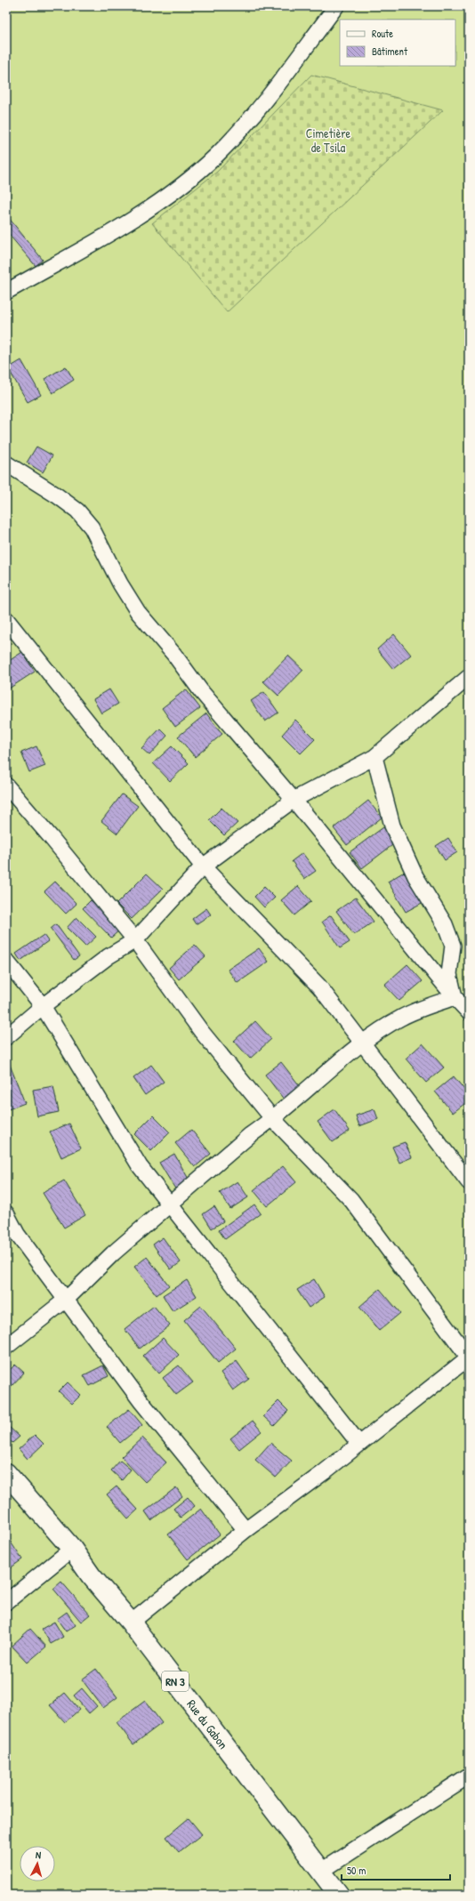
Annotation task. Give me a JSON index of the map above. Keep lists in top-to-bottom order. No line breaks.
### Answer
{"streets":{"highway":["RN 3","Rue du Gabon"]},"parks":["Cimetière de Tsila"],"legend":["Route","Bâtiment"],"scale_bar":"50 m","north":"top"}
